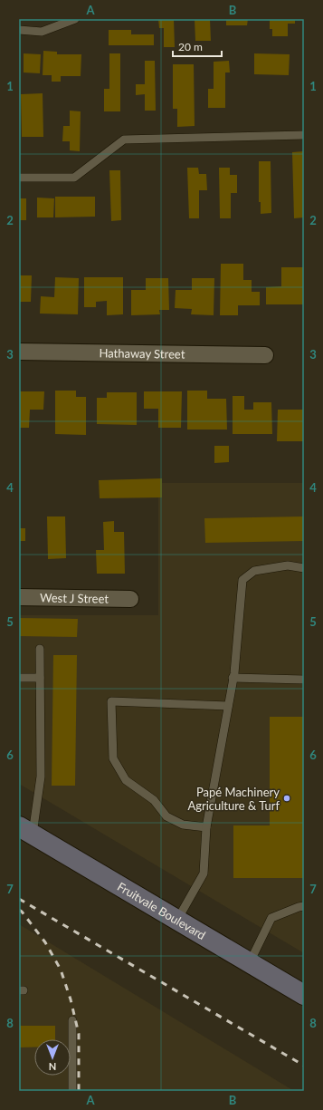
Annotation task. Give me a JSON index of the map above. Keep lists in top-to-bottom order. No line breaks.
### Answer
{"streets":{"main road":["Fruitvale Boulevard"],"street":["Hathaway Street","West J Street"]},"places":["Papé Machinery Agriculture & Turf"],"scale_bar":"20 m","north":"bottom","grid":{"columns":["A","B"],"rows":["1","2","3","4","5","6","7","8"]}}
